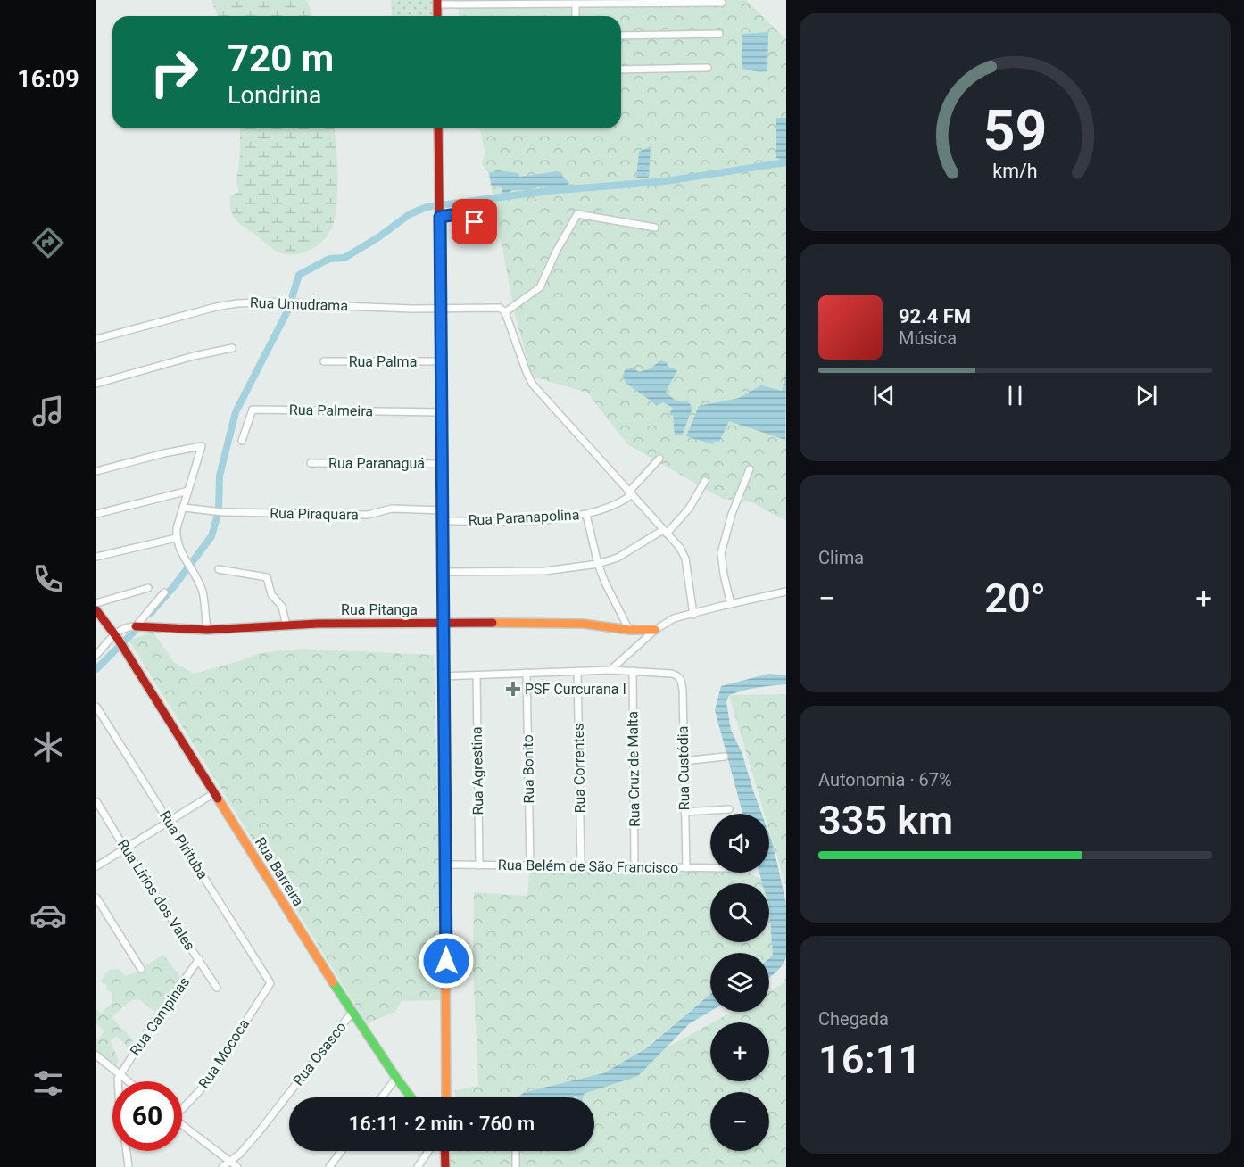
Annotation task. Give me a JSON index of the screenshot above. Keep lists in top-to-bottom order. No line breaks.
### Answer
{"streets":{"street":["Rua Umudrama","Rua Palma","Rua Palmeira","Rua Paranaguá","Rua Piraquara","Rua Paranapolina","Rua Pitanga","Rua Correntes","Rua Custódia","Rua Bonito","Rua Cruz de Malta","Rua Agrestina","Rua Pirituba","Rua Belém de São Francisco","Rua Barreira","Rua Lírios dos Vales","Rua Campinas","Rua Mococa","Rua Osasco"]},"crossings":[["Rua Correntes","Rua Belém de São Francisco"],["Rua Custódia","Rua Cruz de Malta"],["Rua Custódia","Rua Belém de São Francisco"],["Rua Bonito","Rua Belém de São Francisco"],["Rua Cruz de Malta","Rua Belém de São Francisco"],["Rua Agrestina","Rua Belém de São Francisco"],["Rua Pirituba","Rua Mococa"],["Rua Barreira","Rua Osasco"],["Rua Lírios dos Vales","Rua Campinas"]],"places":{"health":["PSF Curcurana I"]},"page":{"tabs":"16:09","turn":["720 m","Londrina"],"song":["92.4 FM","Música"],"tile":["Clima",["Autonomia · 67%","335 km"],["Chegada","16:11"]],"heat":["−","20°","+"],"map_buttons":["+","−"],"limit":"60","trip":"16:11 · 2 min · 760 m","gauge":["59","km/h"]}}
